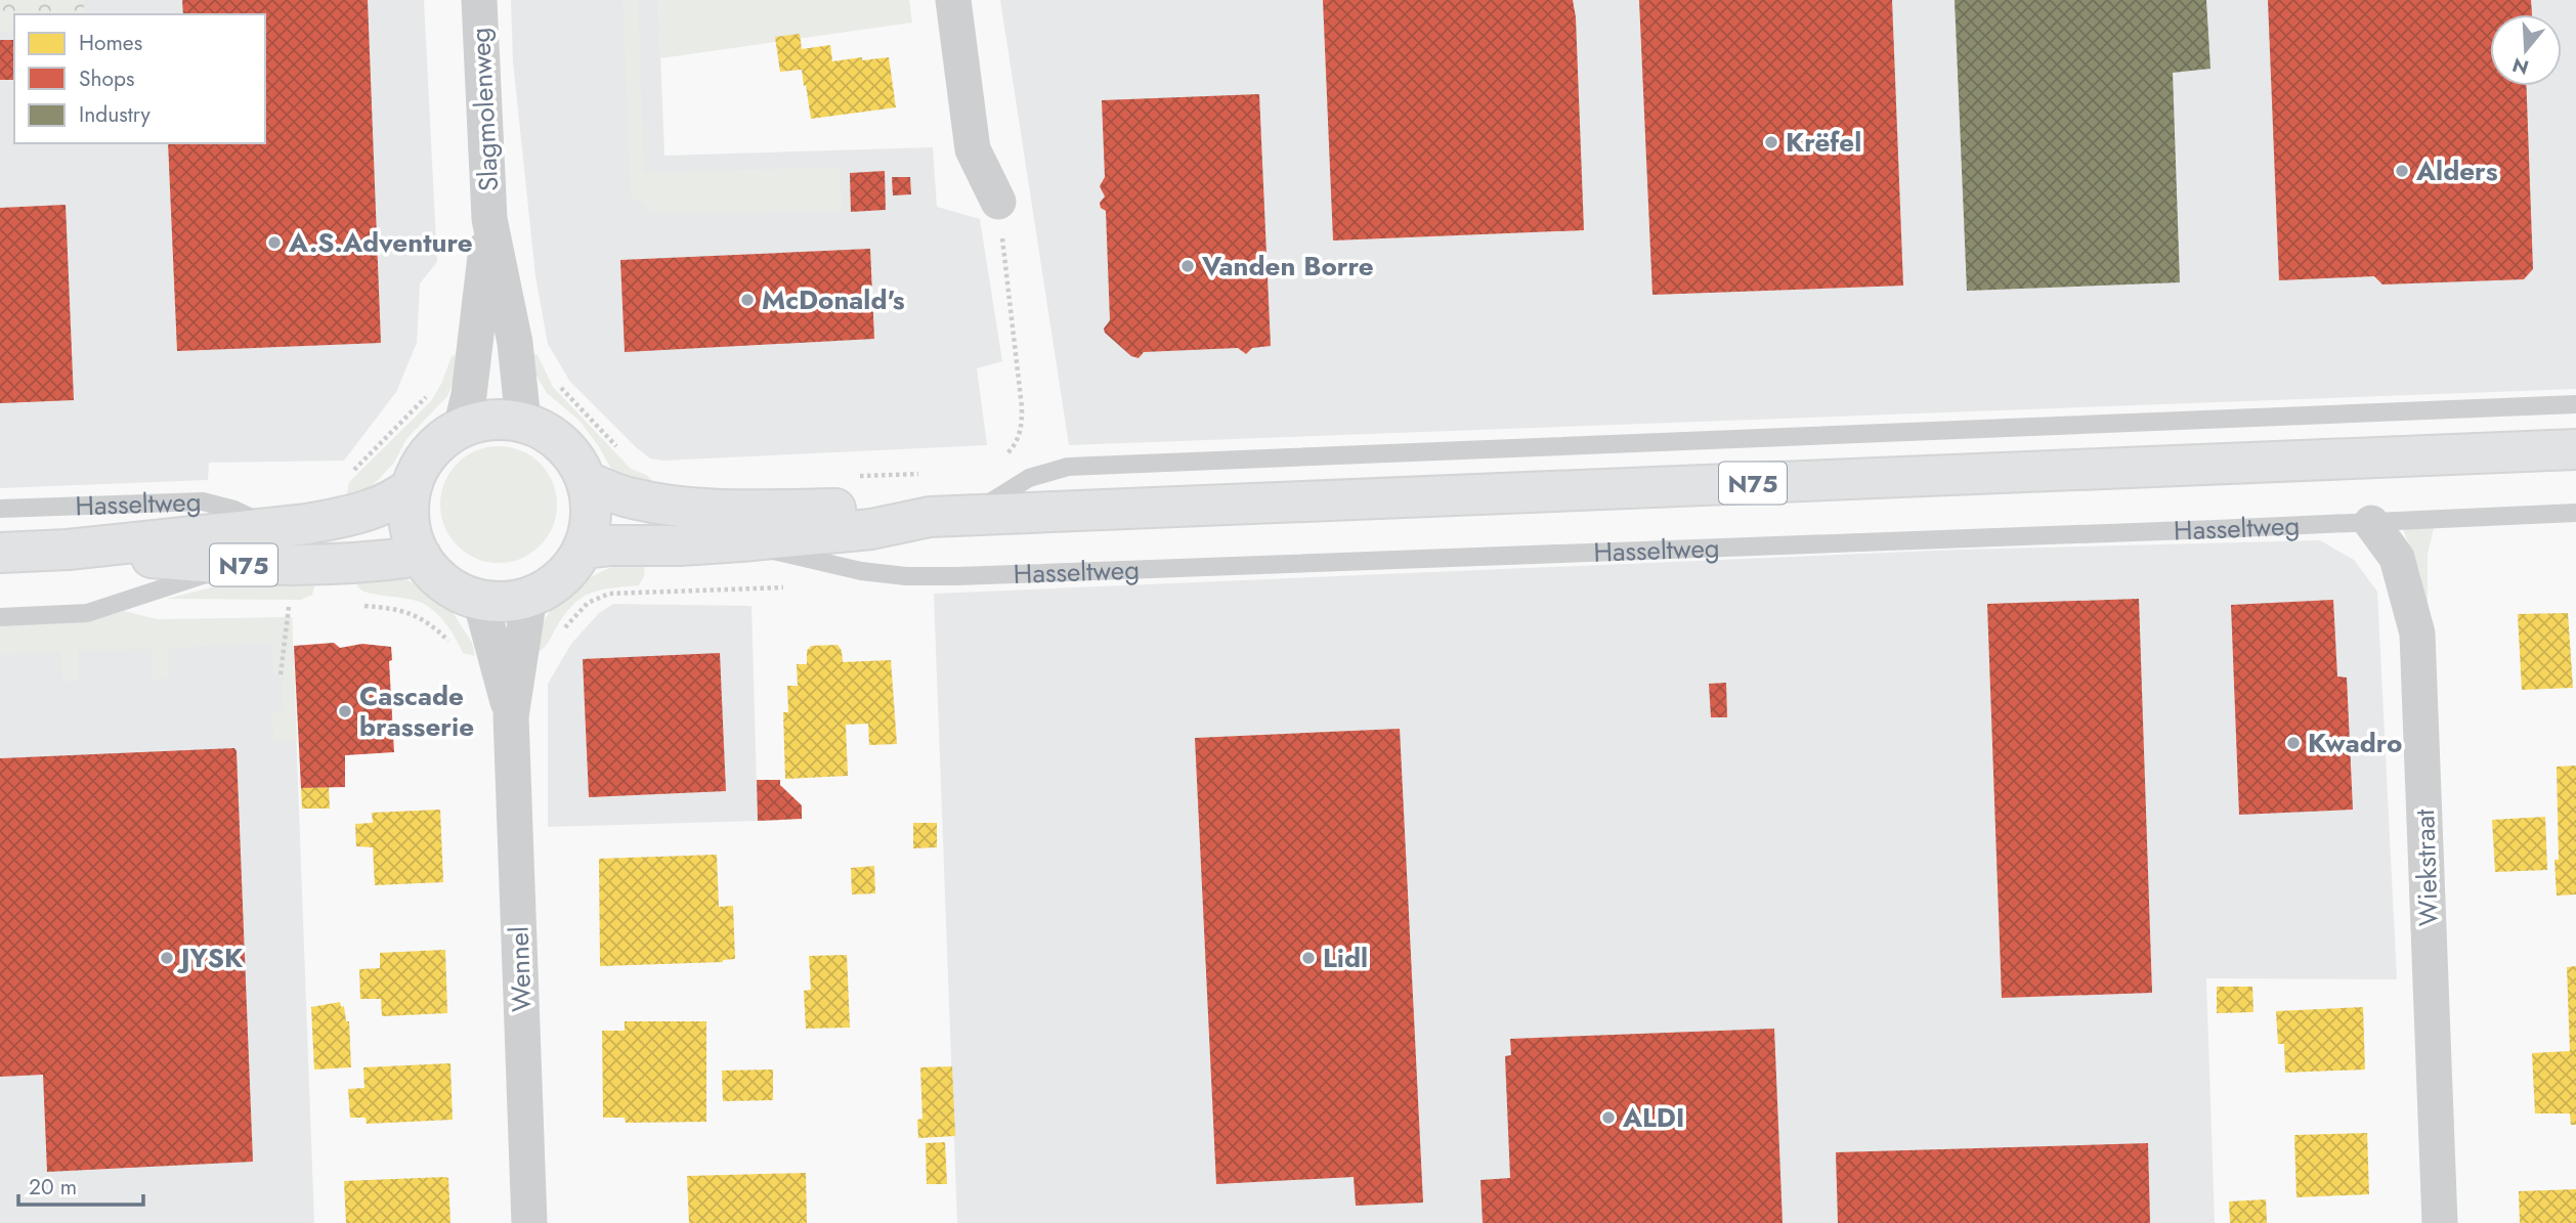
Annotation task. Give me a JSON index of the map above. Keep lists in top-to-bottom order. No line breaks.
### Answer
{"streets":{"main road":["N75","Hasseltweg"],"street":["Slagmolenweg","Wiekstraat","Wennel"]},"crossings":[["Slagmolenweg","Hasseltweg"],["Slagmolenweg","Wennel"],["Hasseltweg","Wiekstraat"],["Hasseltweg","Wennel"]],"places":["Krëfel","Alders","A.S.Adventure","Vanden Borre","McDonald's","Cascade brasserie","Kwadro","JYSK","Lidl","ALDI"],"legend":["Homes","Shops","Industry"],"scale_bar":"20 m","north":"bottom"}
